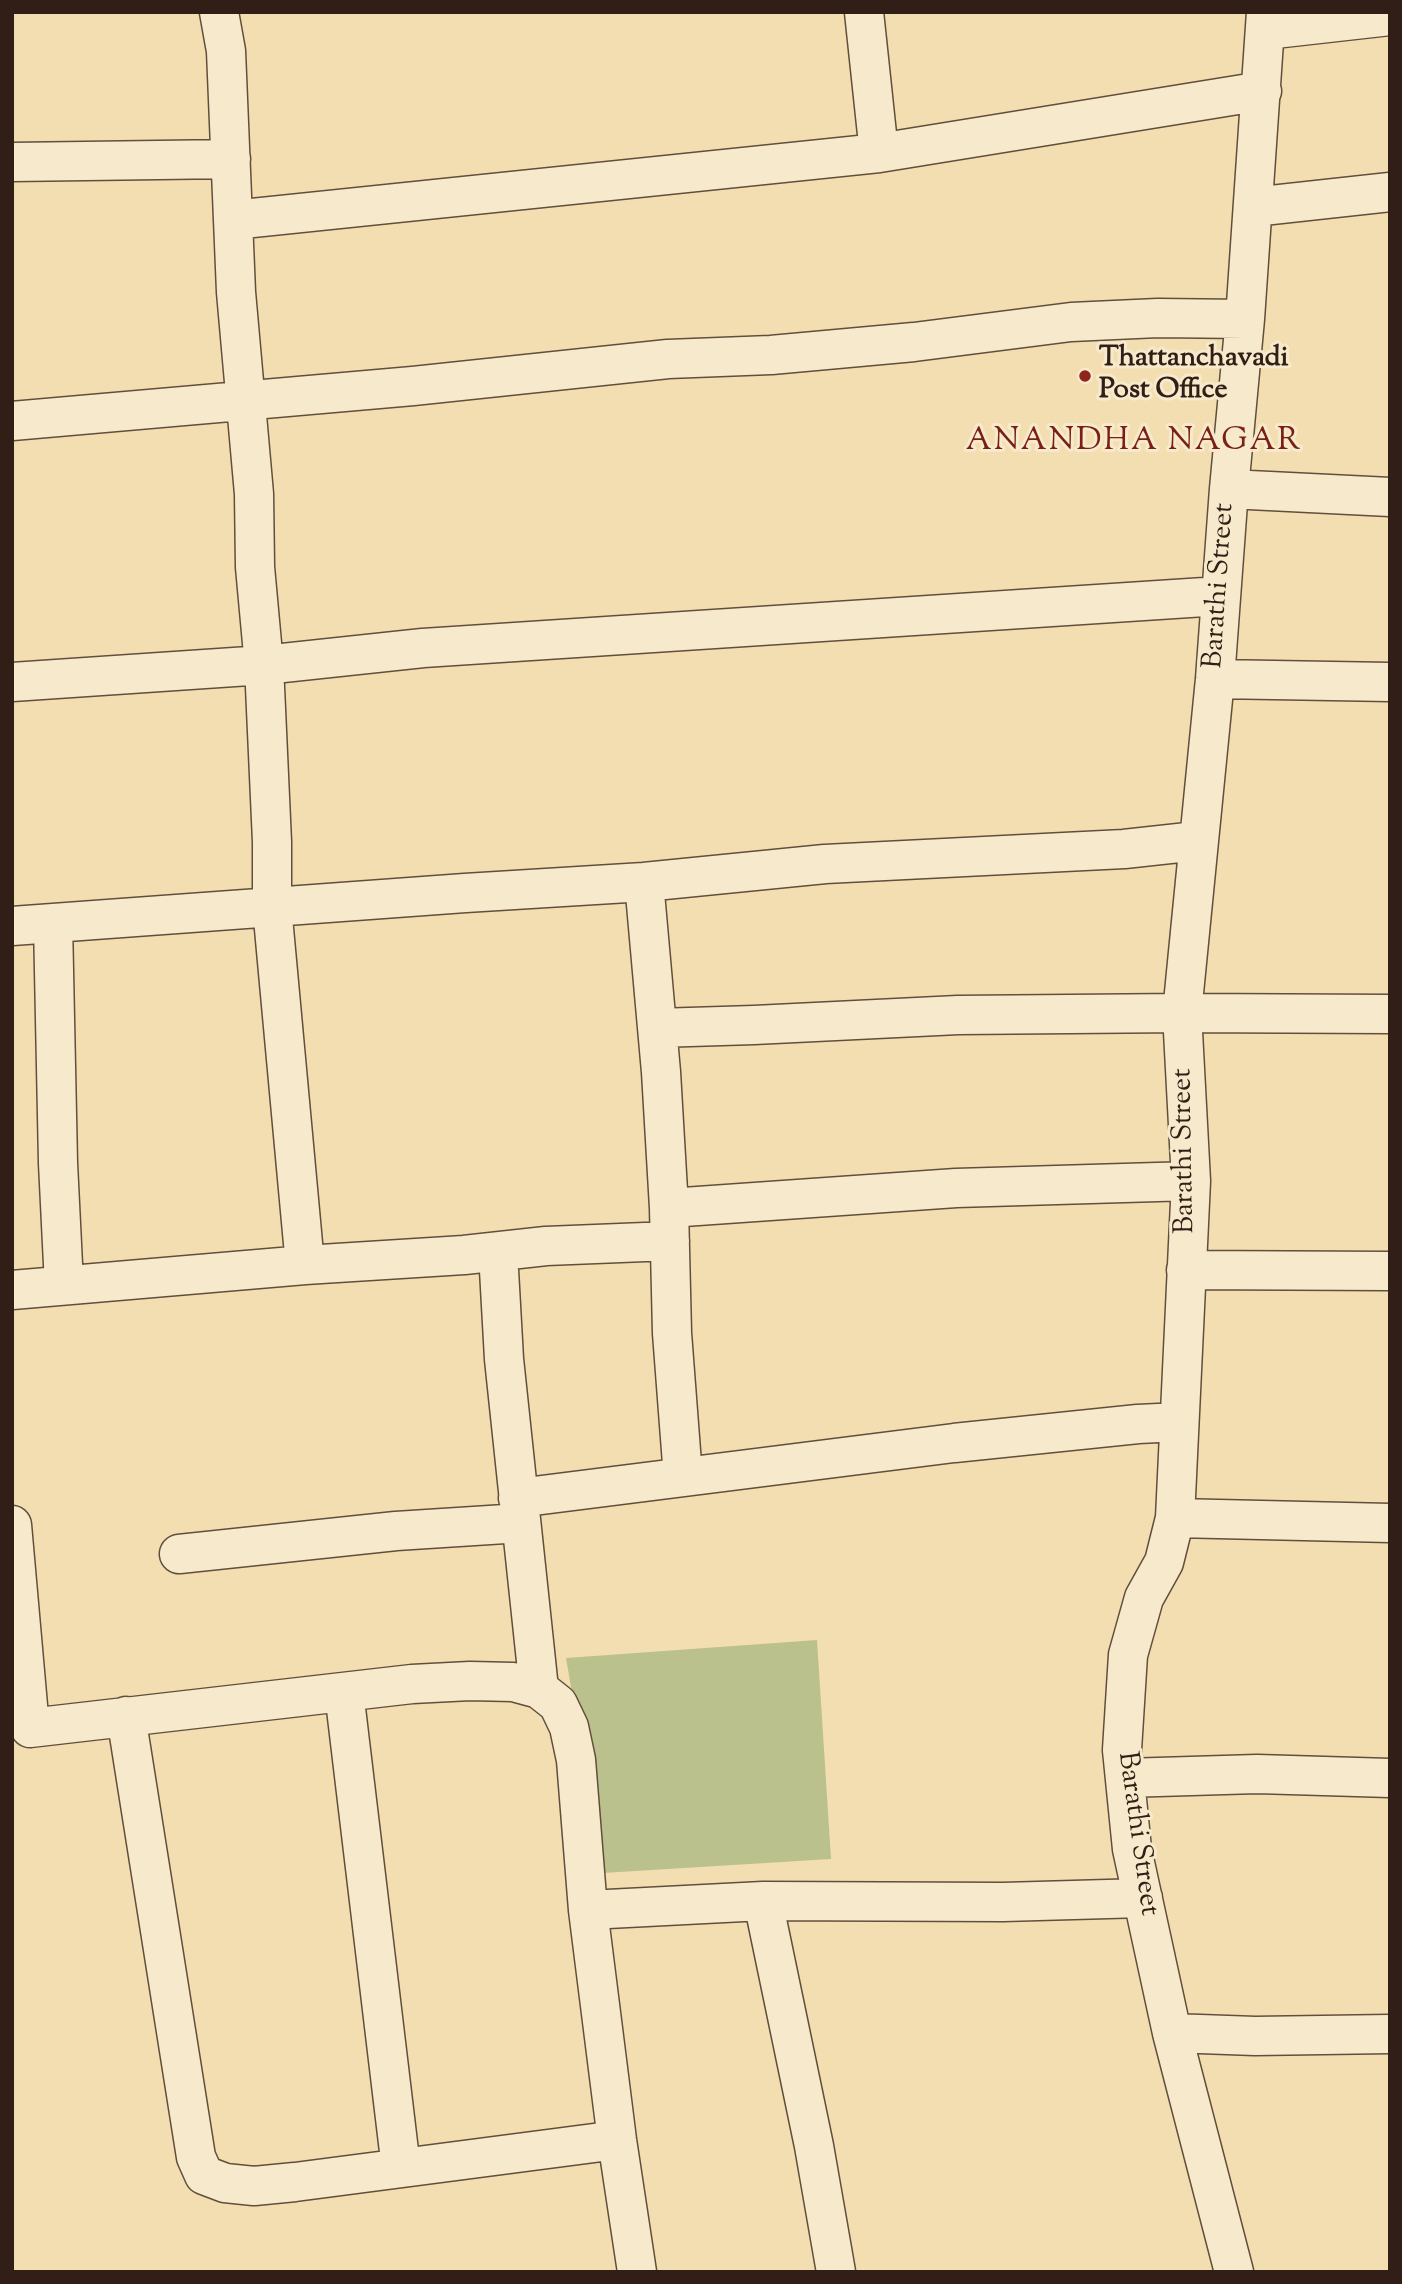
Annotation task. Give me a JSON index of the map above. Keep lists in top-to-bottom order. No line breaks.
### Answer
{"streets":{"street":["Barathi Street"]},"districts":["ANANDHA NAGAR"],"places":["Thattanchavadi Post Office"]}
